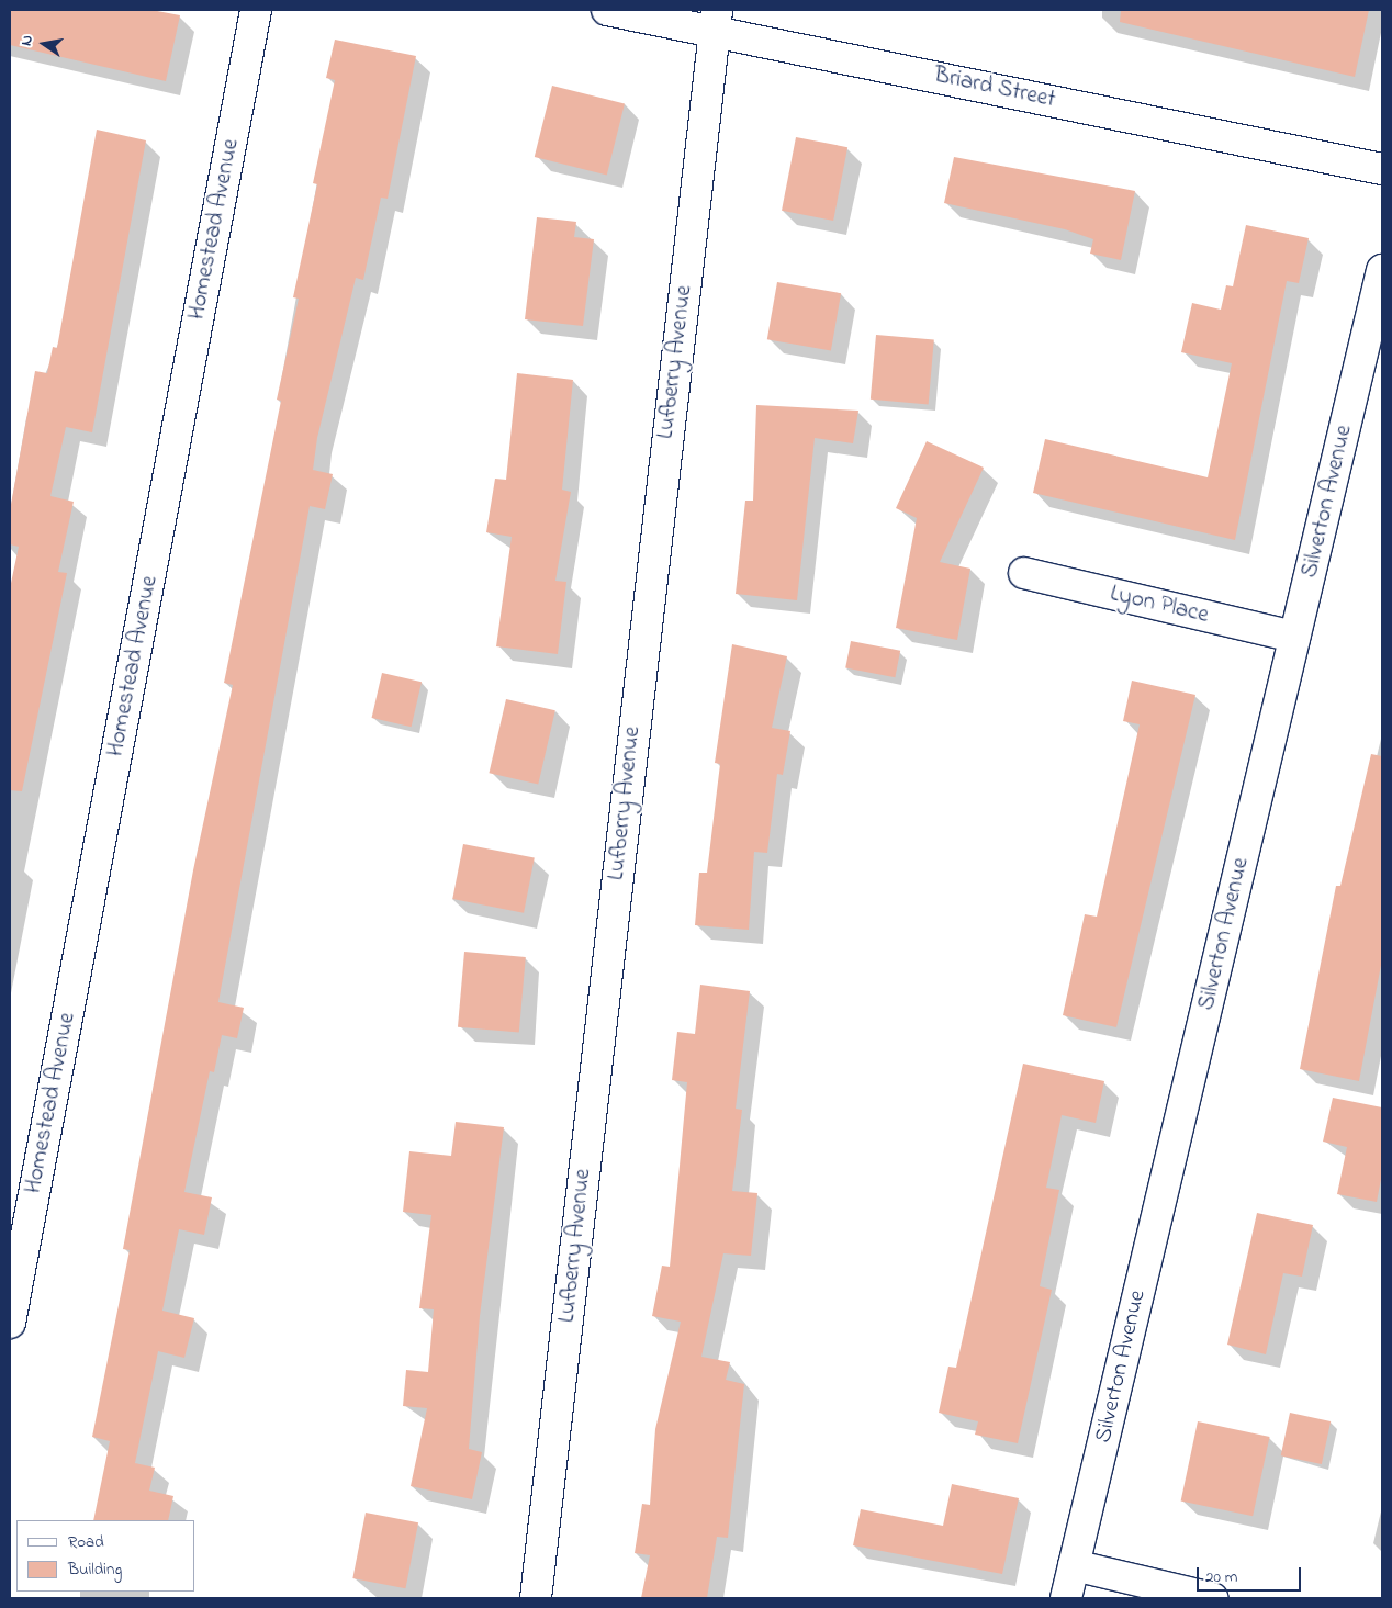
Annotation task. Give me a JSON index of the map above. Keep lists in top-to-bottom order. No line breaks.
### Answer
{"streets":{"street":["Briard Street","Homestead Avenue","Lufberry Avenue","Silverton Avenue","Lyon Place"]},"crossings":[["Briard Street","Lufberry Avenue"],["Silverton Avenue","Lyon Place"]],"legend":["Road","Building"],"scale_bar":"20 m","north":"left"}
